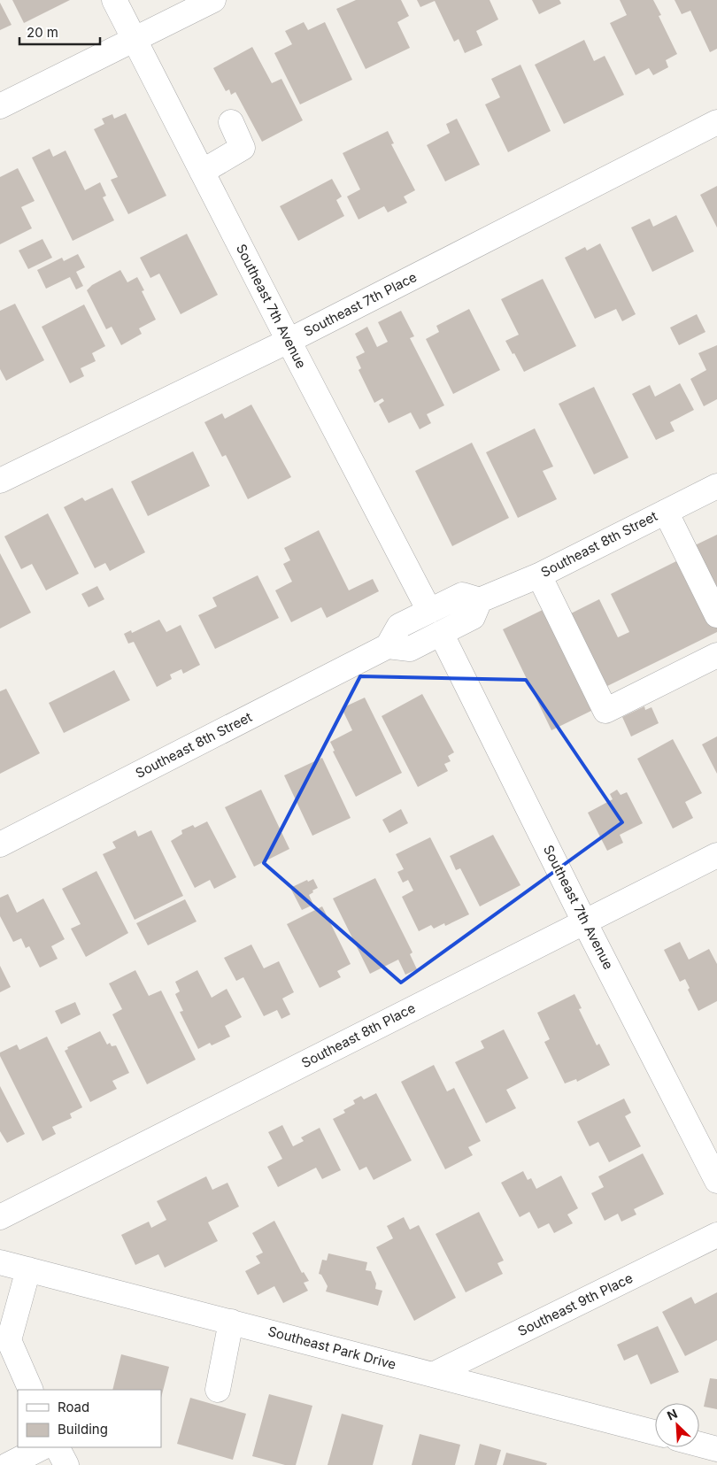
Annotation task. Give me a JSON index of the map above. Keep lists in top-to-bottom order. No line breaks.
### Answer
{"streets":{"street":["Southeast 7th Place","Southeast 7th Avenue","Southeast 8th Street","Southeast 8th Place","Southeast 9th Place","Southeast Park Drive"]},"crossings":[["Southeast 7th Place","Southeast 7th Avenue"],["Southeast 7th Avenue","Southeast 8th Place"],["Southeast 9th Place","Southeast Park Drive"]],"legend":["Road","Building"],"scale_bar":"20 m","north":"top left"}
